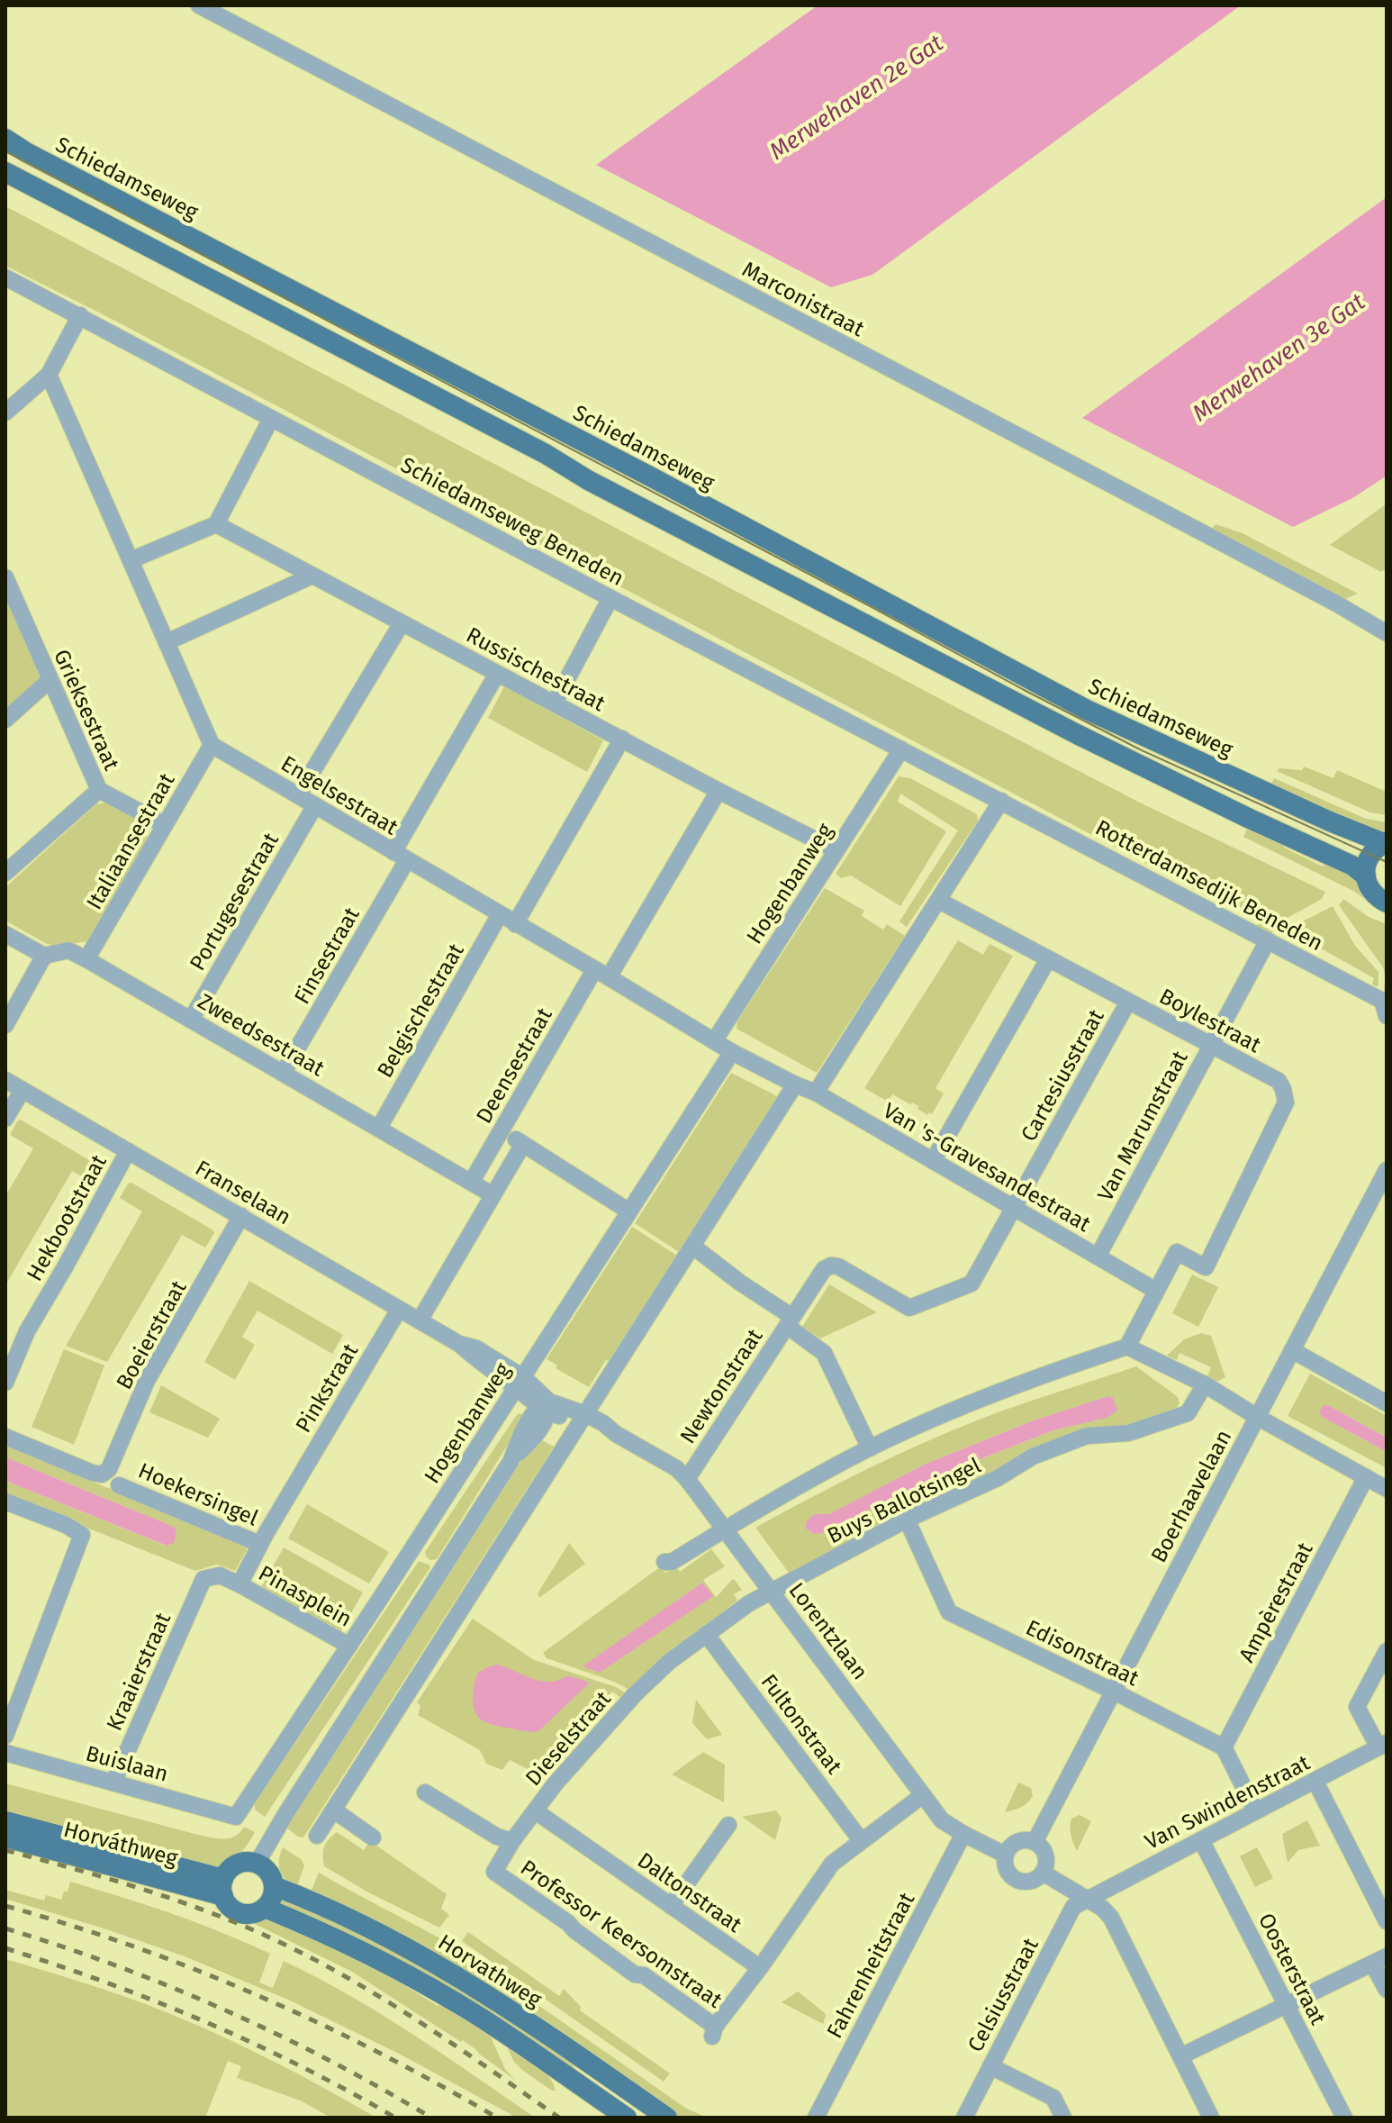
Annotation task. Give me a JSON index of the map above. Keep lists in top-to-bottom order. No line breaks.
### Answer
{"streets":{"main road":["Schiedamseweg","Horváthweg","Horvathweg"],"street":["Marconistraat","Schiedamseweg Beneden","Russischestraat","Grieksestraat","Engelsestraat","Italiaansestraat","Hogenbanweg","Rotterdamsedijk Beneden","Portugesestraat","Finsestraat","Belgischestraat","Boylestraat","Zweedsestraat","Deensestraat","Cartesiusstraat","Van Marumstraat","Van 's-Gravesandestraat","Franselaan","Hekbootstraat","Boeierstraat","Newtonstraat","Pinkstraat","Hoekersingel","Boerhaavelaan","Buys Ballotsingel","Pinasplein","Ampèrestraat","Lorentzlaan","Edisonstraat","Kraaierstraat","Fultonstraat","Dieselstraat","Buislaan","Van Swindenstraat","Daltonstraat","Professor Keersomstraat","Fahrenheitstraat","Oosterstraat","Celsiusstraat"]},"crossings":[["Schiedamseweg Beneden","Hogenbanweg"],["Schiedamseweg Beneden","Rotterdamsedijk Beneden"],["Russischestraat","Hogenbanweg"],["Russischestraat","Finsestraat"],["Russischestraat","Deensestraat"],["Grieksestraat","Italiaansestraat"],["Engelsestraat","Italiaansestraat"],["Engelsestraat","Hogenbanweg"],["Engelsestraat","Portugesestraat"],["Engelsestraat","Finsestraat"],["Engelsestraat","Belgischestraat"],["Engelsestraat","Deensestraat"],["Engelsestraat","Van 's-Gravesandestraat"],["Italiaansestraat","Zweedsestraat"],["Hogenbanweg","Franselaan"],["Hogenbanweg","Pinasplein"],["Hogenbanweg","Buislaan"],["Rotterdamsedijk Beneden","Van Marumstraat"],["Portugesestraat","Zweedsestraat"],["Finsestraat","Zweedsestraat"],["Belgischestraat","Zweedsestraat"],["Boylestraat","Cartesiusstraat"],["Boylestraat","Van Marumstraat"],["Boylestraat","Van 's-Gravesandestraat"],["Zweedsestraat","Deensestraat"],["Cartesiusstraat","Van 's-Gravesandestraat"],["Cartesiusstraat","Newtonstraat"],["Van Marumstraat","Van 's-Gravesandestraat"],["Van 's-Gravesandestraat","Newtonstraat"],["Franselaan","Hekbootstraat"],["Franselaan","Boeierstraat"],["Franselaan","Pinkstraat"],["Franselaan","Lorentzlaan"],["Newtonstraat","Lorentzlaan"],["Pinkstraat","Pinasplein"],["Hoekersingel","Pinasplein"],["Boerhaavelaan","Lorentzlaan"],["Boerhaavelaan","Edisonstraat"],["Buys Ballotsingel","Lorentzlaan"],["Buys Ballotsingel","Edisonstraat"],["Buys Ballotsingel","Fultonstraat"],["Buys Ballotsingel","Dieselstraat"],["Pinasplein","Kraaierstraat"],["Ampèrestraat","Edisonstraat"],["Lorentzlaan","Fahrenheitstraat"],["Kraaierstraat","Buislaan"],["Dieselstraat","Daltonstraat"],["Dieselstraat","Professor Keersomstraat"],["Van Swindenstraat","Oosterstraat"],["Van Swindenstraat","Celsiusstraat"],["Horváthweg","Horvathweg"],["Daltonstraat","Professor Keersomstraat"]],"water":["Merwehaven 2e Gat","Merwehaven 3e Gat"]}
